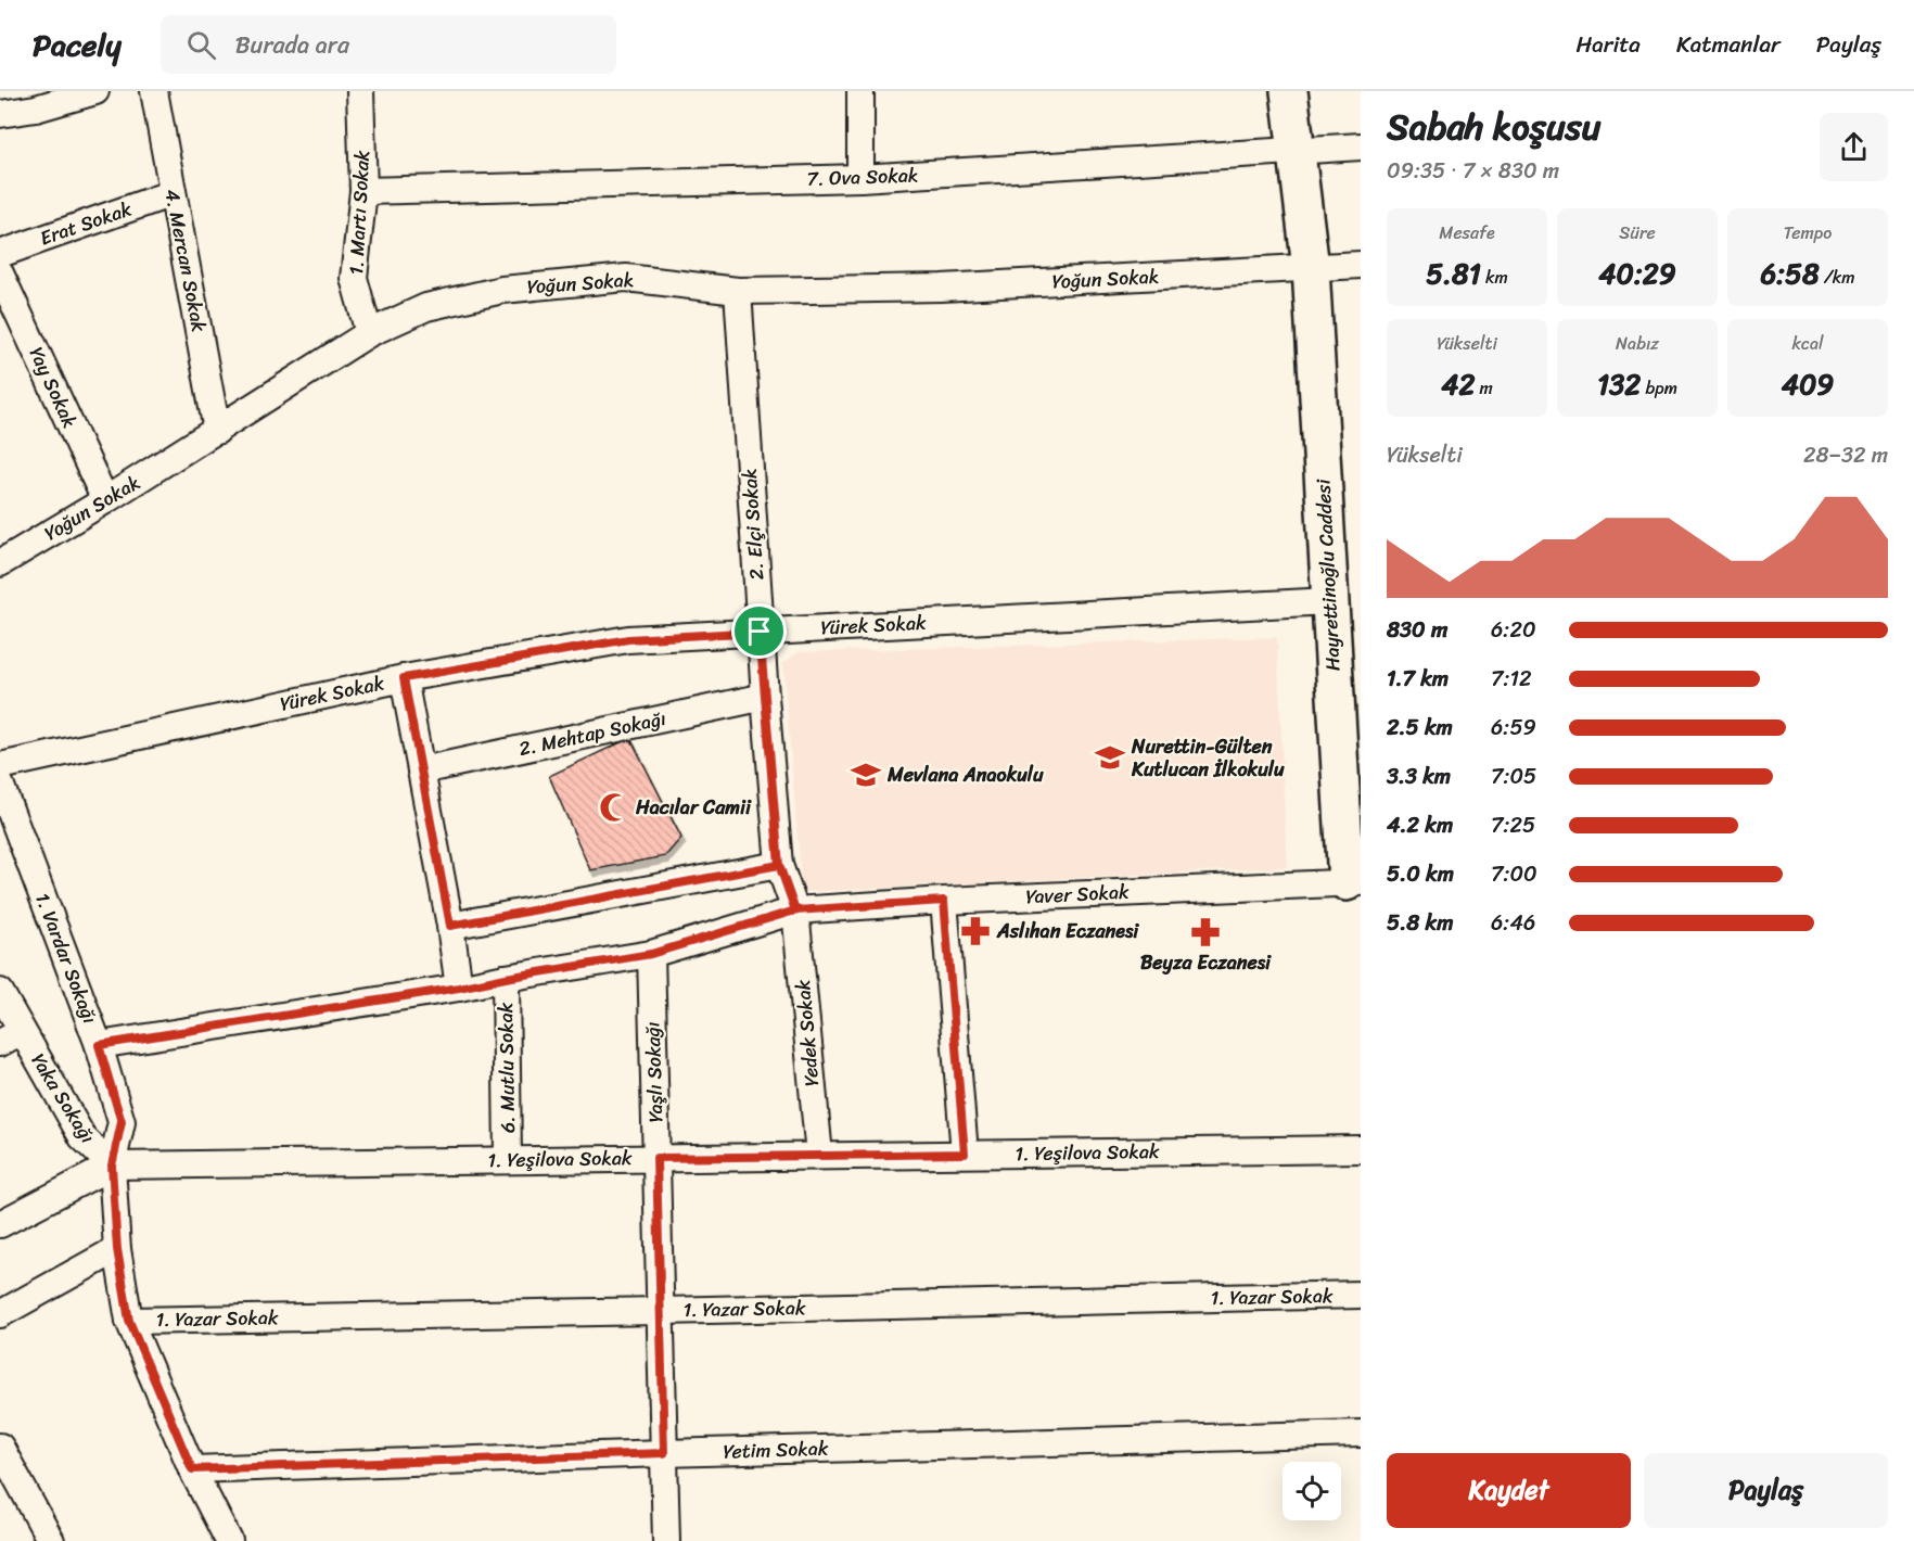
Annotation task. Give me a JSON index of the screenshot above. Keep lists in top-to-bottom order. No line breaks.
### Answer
{"streets":{"main road":["Hayrettinoğlu Caddesi"],"street":["7. Ova Sokak","1. Martı Sokak","Erat Sokak","4. Mercan Sokak","Yoğun Sokak","Yay Sokak","2. Elçi Sokak","Yürek Sokak","2. Mehtap Sokağı","Yaver Sokak","1. Vardar Sokağı","Yedek Sokak","6. Mutlu Sokak","Yaşlı Sokağı","Yaka Sokağı","1. Yeşilova Sokak","1. Yazar Sokak","Yetim Sokak"]},"crossings":[["7. Ova Sokak","1. Martı Sokak"],["7. Ova Sokak","Hayrettinoğlu Caddesi"],["1. Martı Sokak","Yoğun Sokak"],["Erat Sokak","4. Mercan Sokak"],["4. Mercan Sokak","Yoğun Sokak"],["Yoğun Sokak","Yay Sokak"],["Yoğun Sokak","2. Elçi Sokak"],["Yoğun Sokak","Hayrettinoğlu Caddesi"],["2. Elçi Sokak","Yürek Sokak"],["2. Elçi Sokak","2. Mehtap Sokağı"],["2. Elçi Sokak","Yaver Sokak"],["2. Elçi Sokak","Yedek Sokak"],["Hayrettinoğlu Caddesi","Yürek Sokak"],["Hayrettinoğlu Caddesi","Yaver Sokak"],["Yaver Sokak","1. Vardar Sokağı"],["Yaver Sokak","Yedek Sokak"],["Yaver Sokak","6. Mutlu Sokak"],["Yaver Sokak","Yaşlı Sokağı"],["1. Vardar Sokağı","Yaka Sokağı"],["1. Vardar Sokağı","1. Yeşilova Sokak"],["1. Vardar Sokağı","1. Yazar Sokak"],["1. Vardar Sokağı","Yetim Sokak"],["Yedek Sokak","1. Yeşilova Sokak"],["6. Mutlu Sokak","1. Yeşilova Sokak"],["Yaşlı Sokağı","1. Yeşilova Sokak"],["Yaşlı Sokağı","1. Yazar Sokak"],["Yaşlı Sokağı","Yetim Sokak"],["Yaka Sokağı","1. Yeşilova Sokak"]],"places":{"school or university":["Nurettin-Gülten Kutlucan İlkokulu","Mevlana Anaokulu"],"mosque":["Hacılar Camii"],"pharmacy":["Aslıhan Eczanesi","Beyza Eczanesi"]},"page":{"header":"Pacely","search":"Burada ara","nav":["Harita","Katmanlar","Paylaş"],"heading":["Sabah koşusu","09:35 · 7 × 830 m"],"stats":[["Mesafe","5.81 km"],["Süre","40:29"],["Tempo","6:58 /km"],["Yükselti","42 m"],["Nabız","132 bpm"],["kcal","409"]],"chart":["Yükselti","28–32 m"],"list":[{"name":"830 m","note":"6:20"},{"name":"1.7 km","note":"7:12"},{"name":"2.5 km","note":"6:59"},{"name":"3.3 km","note":"7:05"},{"name":"4.2 km","note":"7:25"},{"name":"5.0 km","note":"7:00"},{"name":"5.8 km","note":"6:46"}],"buttons":["Kaydet","Paylaş"]}}
